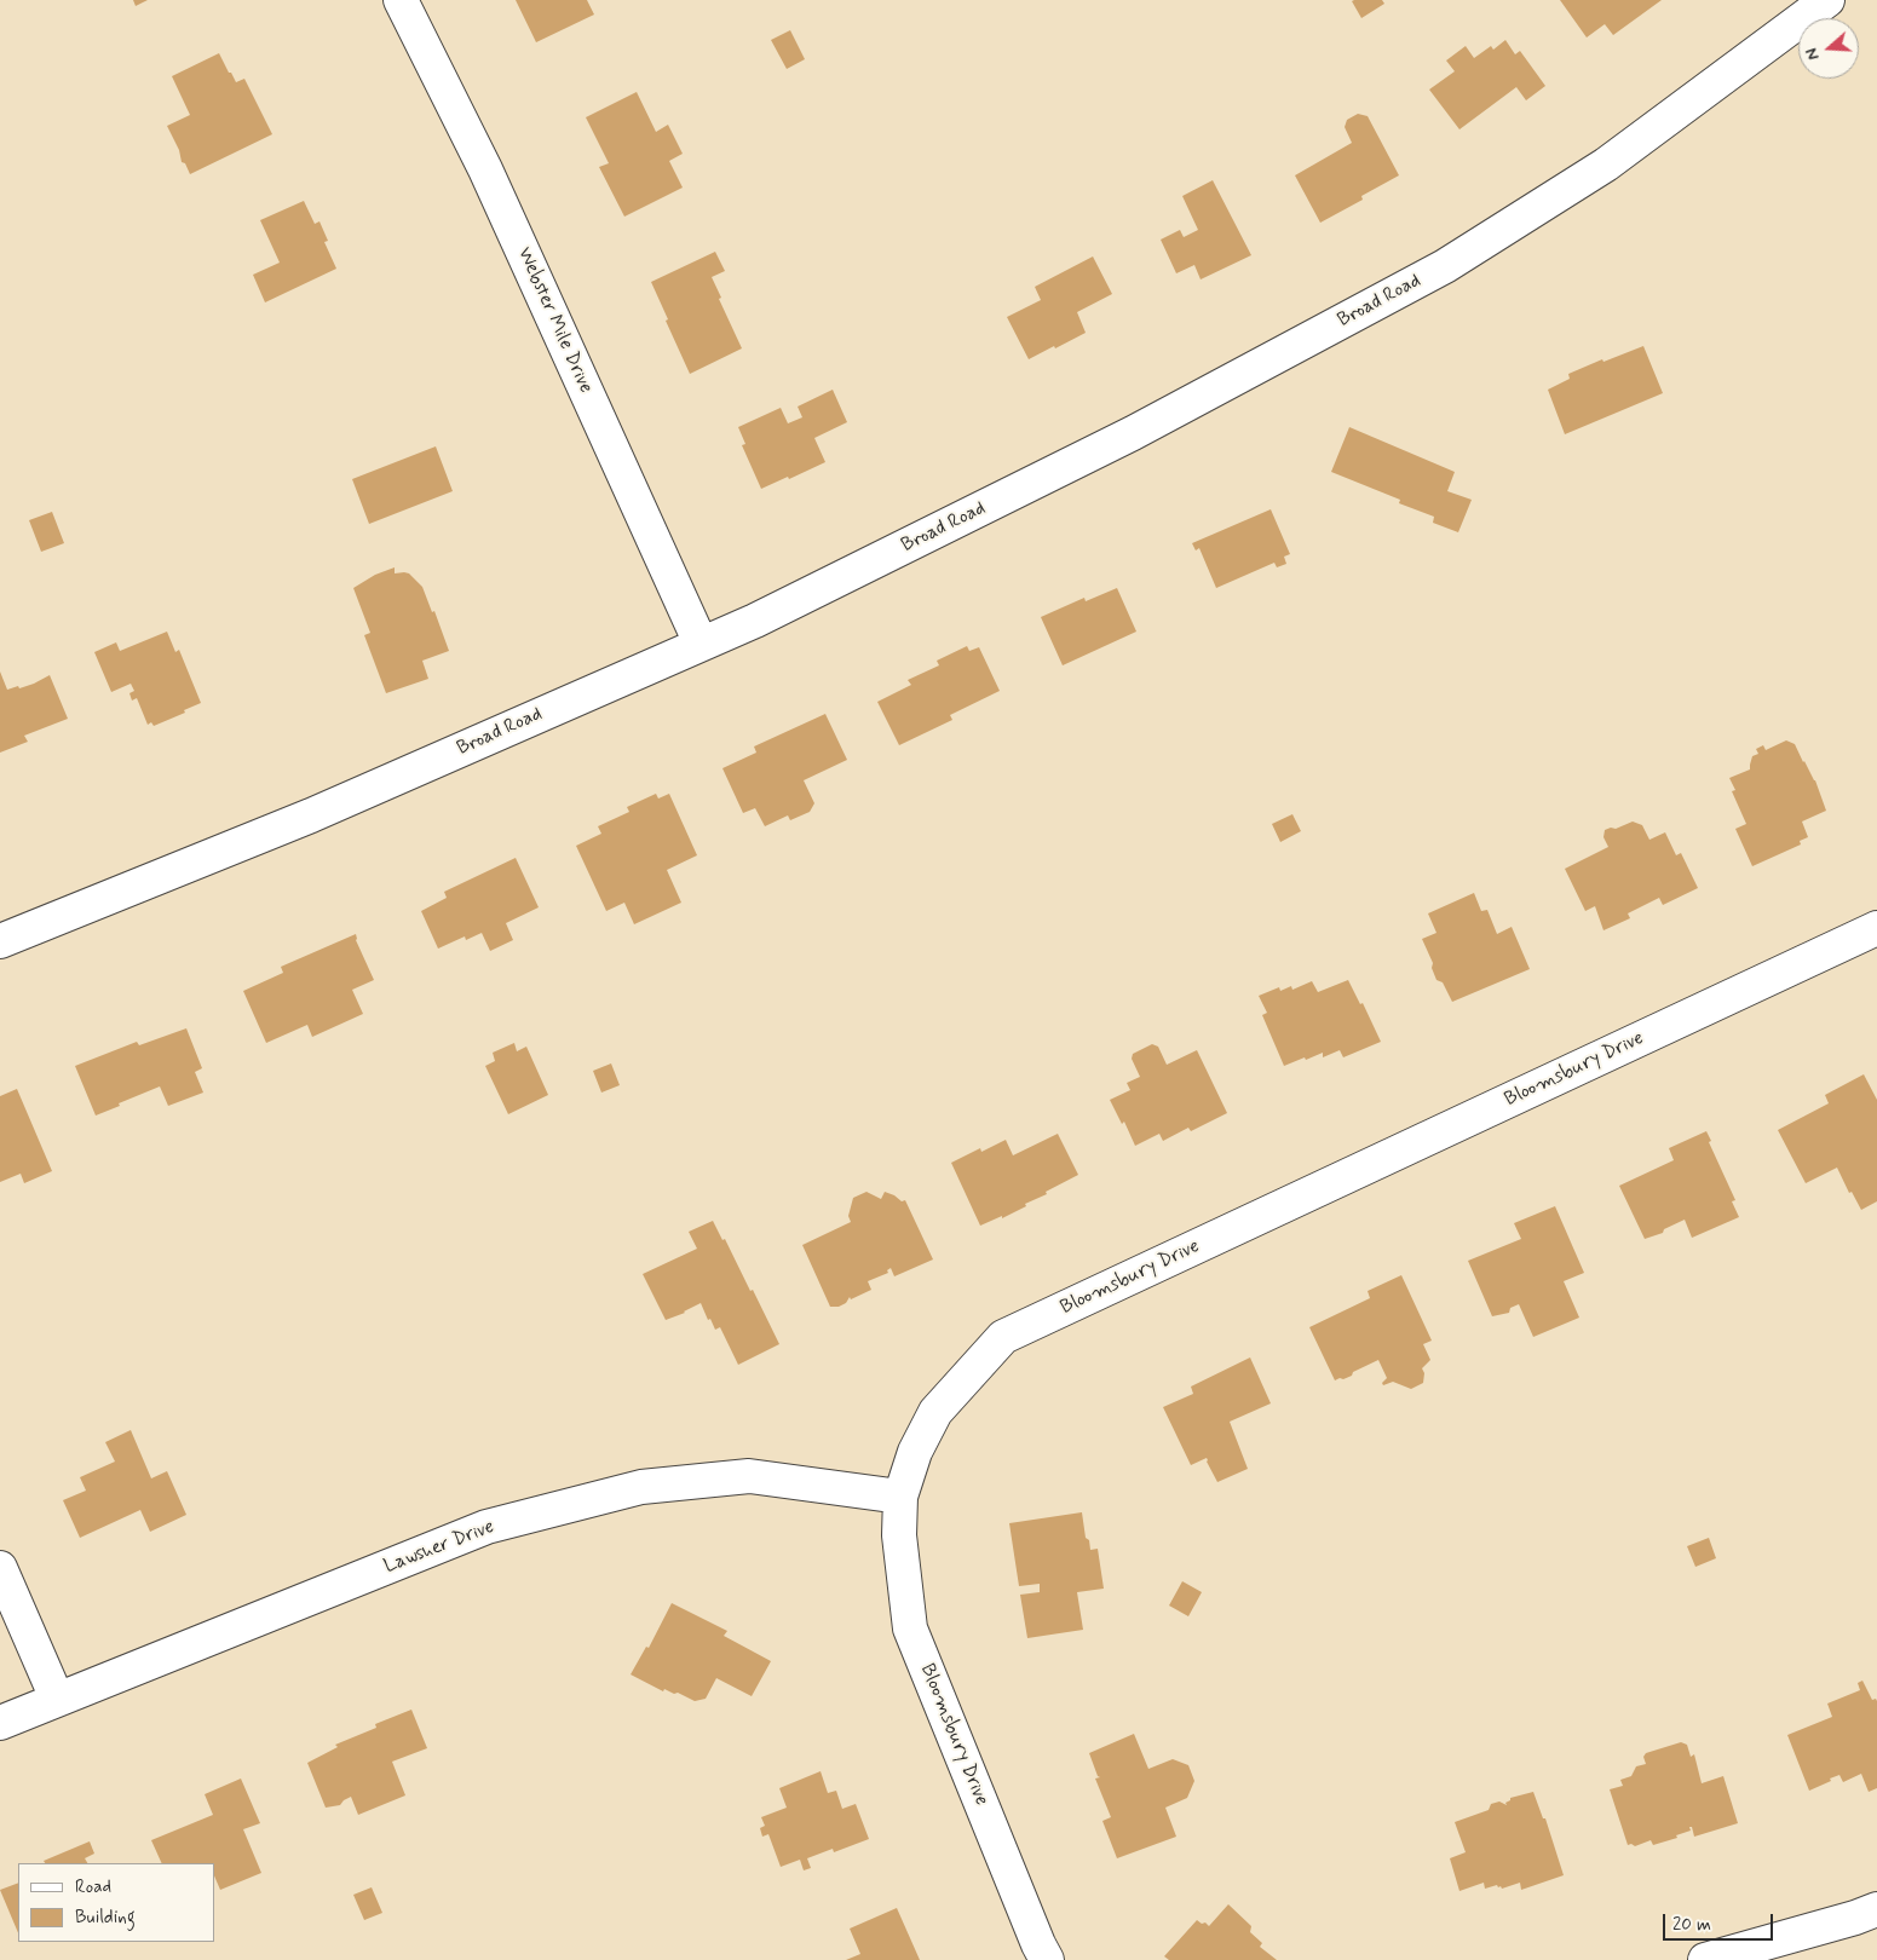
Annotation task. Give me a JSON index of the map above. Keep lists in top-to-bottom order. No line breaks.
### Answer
{"streets":{"street":["Broad Road","Webster Mile Drive","Bloomsbury Drive","Lawsher Drive"]},"crossings":[["Broad Road","Webster Mile Drive"],["Bloomsbury Drive","Lawsher Drive"]],"legend":["Road","Building"],"scale_bar":"20 m","north":"left"}
